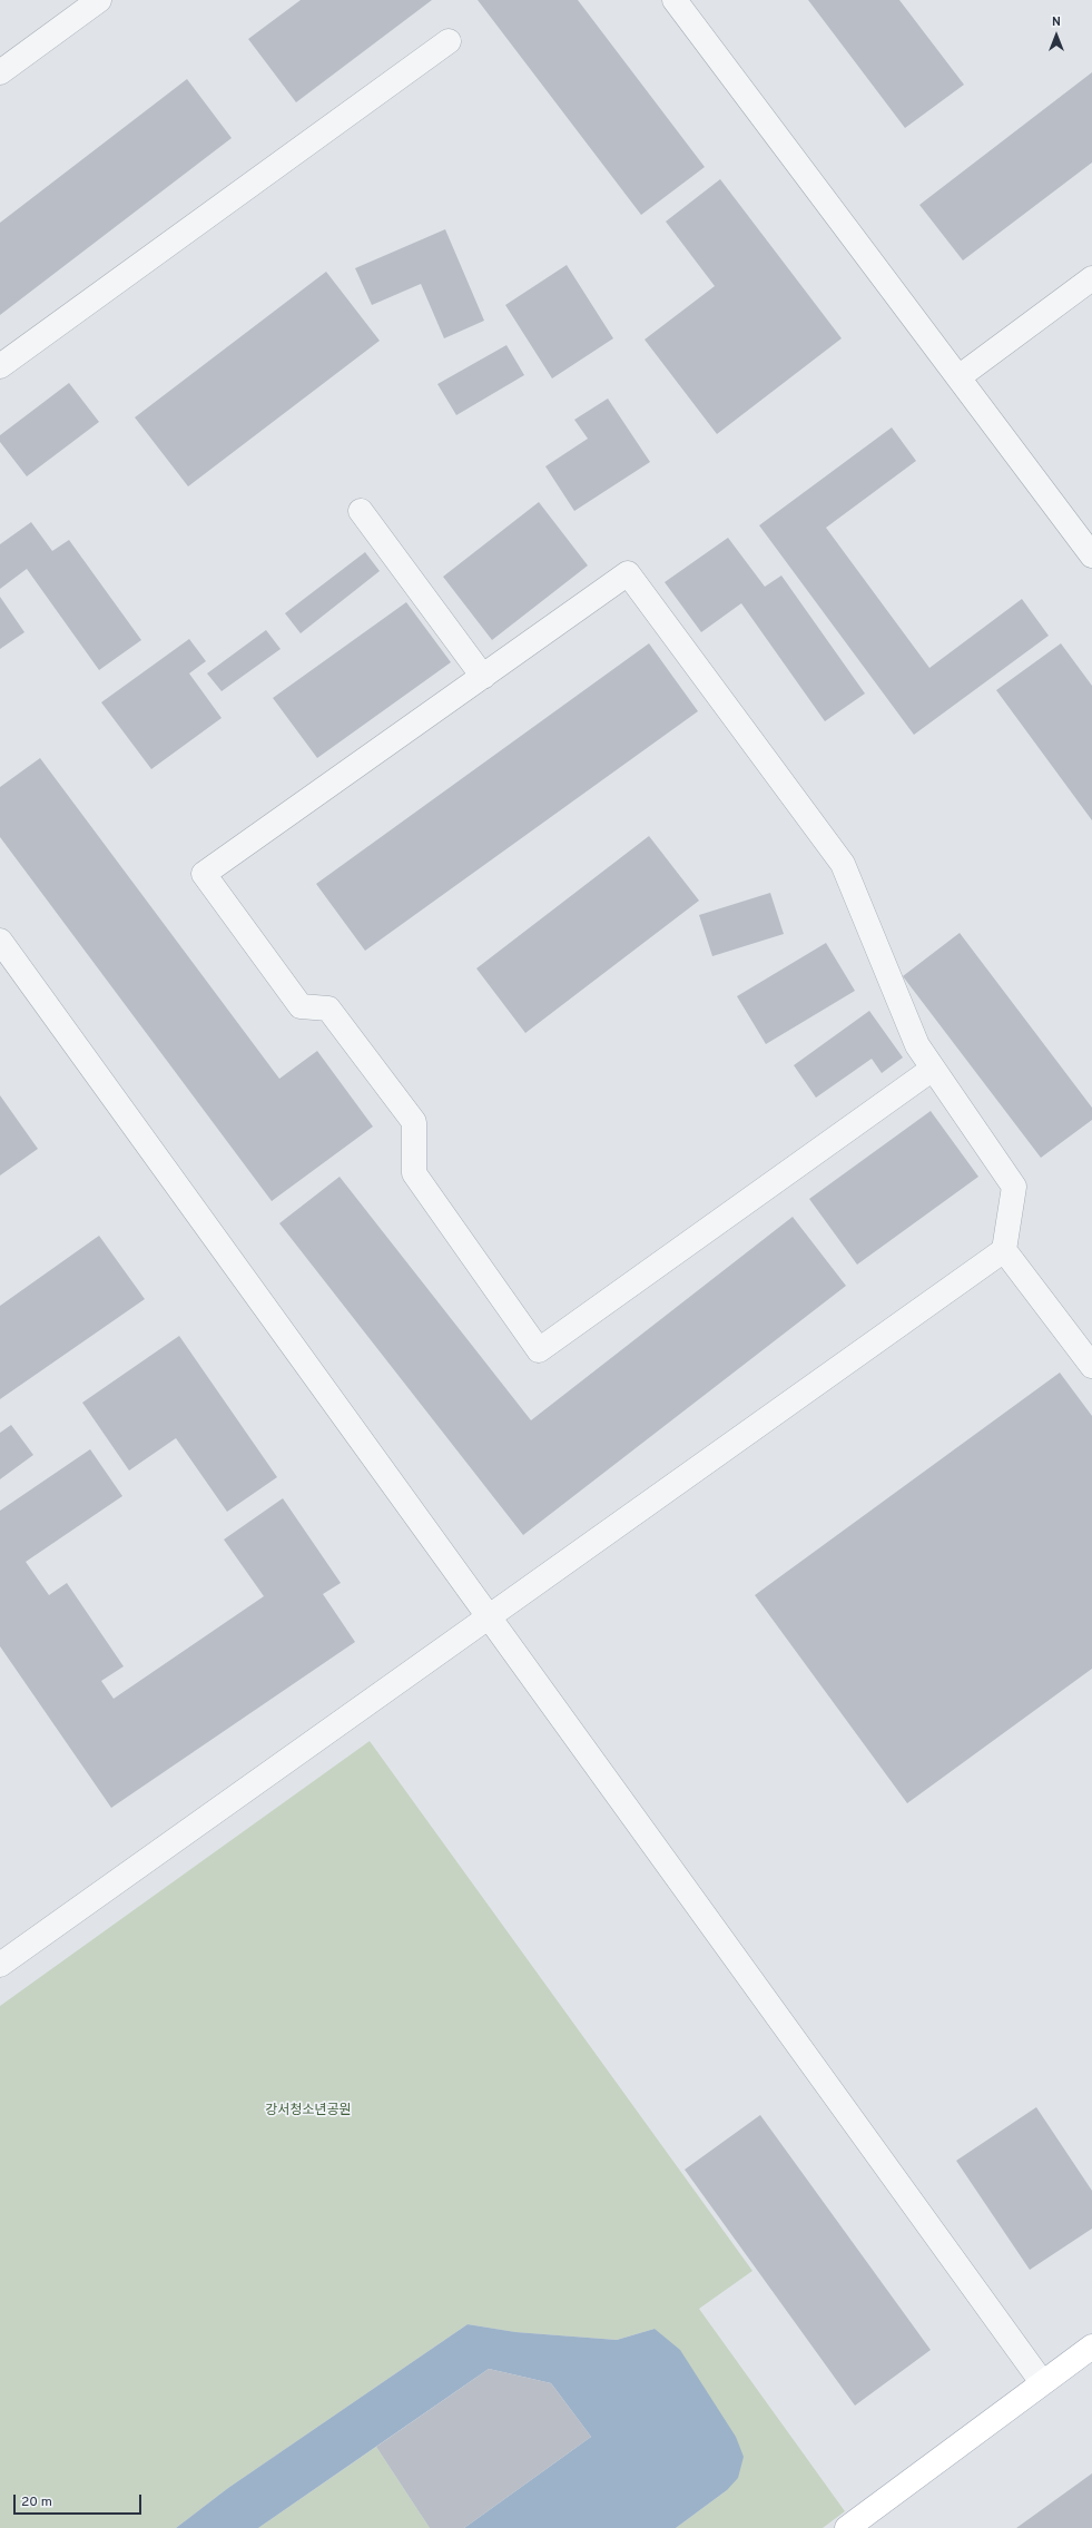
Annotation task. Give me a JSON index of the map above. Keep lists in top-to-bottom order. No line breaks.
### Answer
{"parks":["강서청소년공원"],"scale_bar":"20 m","north":"top"}
